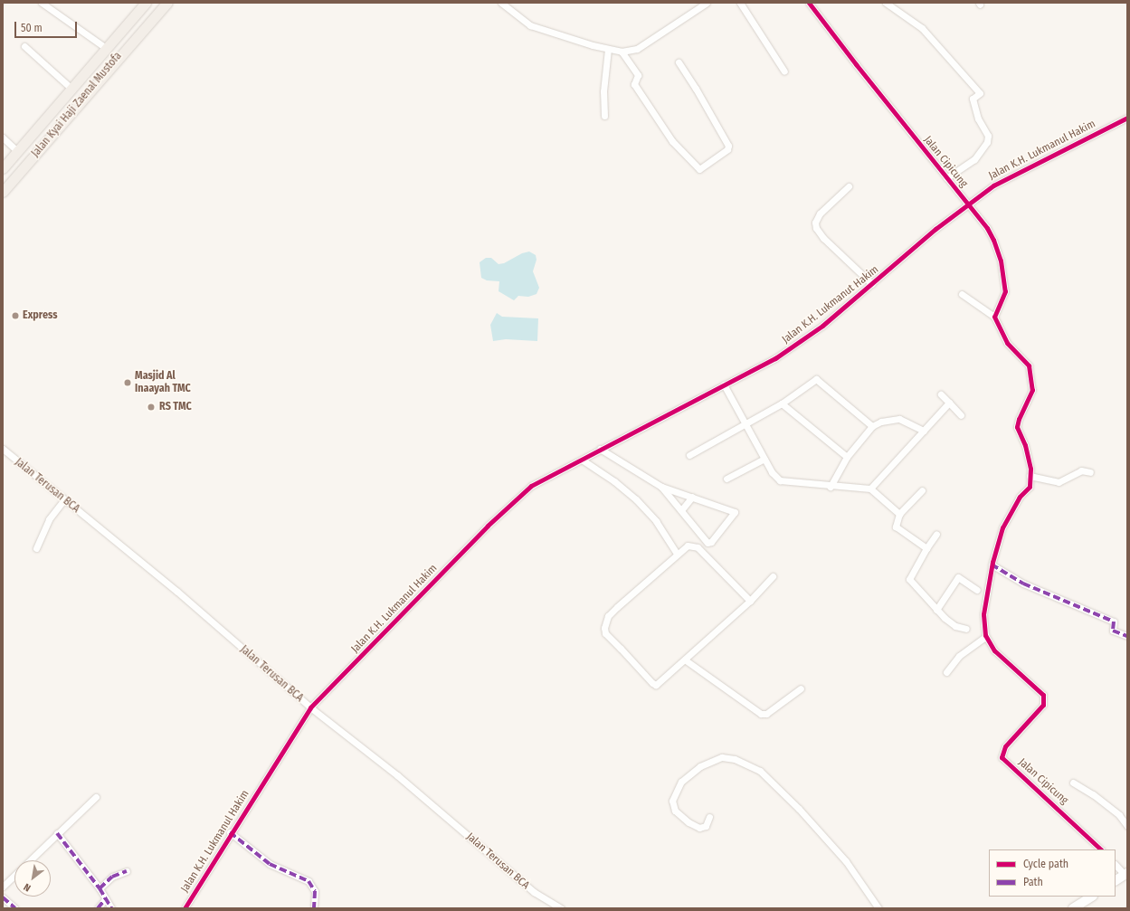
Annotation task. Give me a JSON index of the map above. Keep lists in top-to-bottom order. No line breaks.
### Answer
{"streets":{"main road":["Jalan Kyai Haji Zaenal Mustofa"],"street":["Jalan K.H. Lukmanul Hakim","Jalan Cipicung","Jalan K.H. Lukmanut Hakim","Jalan Terusan BCA"]},"crossings":[["Jalan K.H. Lukmanul Hakim","Jalan Cipicung"],["Jalan K.H. Lukmanul Hakim","Jalan K.H. Lukmanut Hakim"],["Jalan K.H. Lukmanul Hakim","Jalan Terusan BCA"],["Jalan Cipicung","Jalan K.H. Lukmanut Hakim"]],"places":["Express","Masjid Al Inaayah TMC","RS TMC"],"legend":["Cycle path","Path"],"scale_bar":"50 m","north":"bottom left"}
